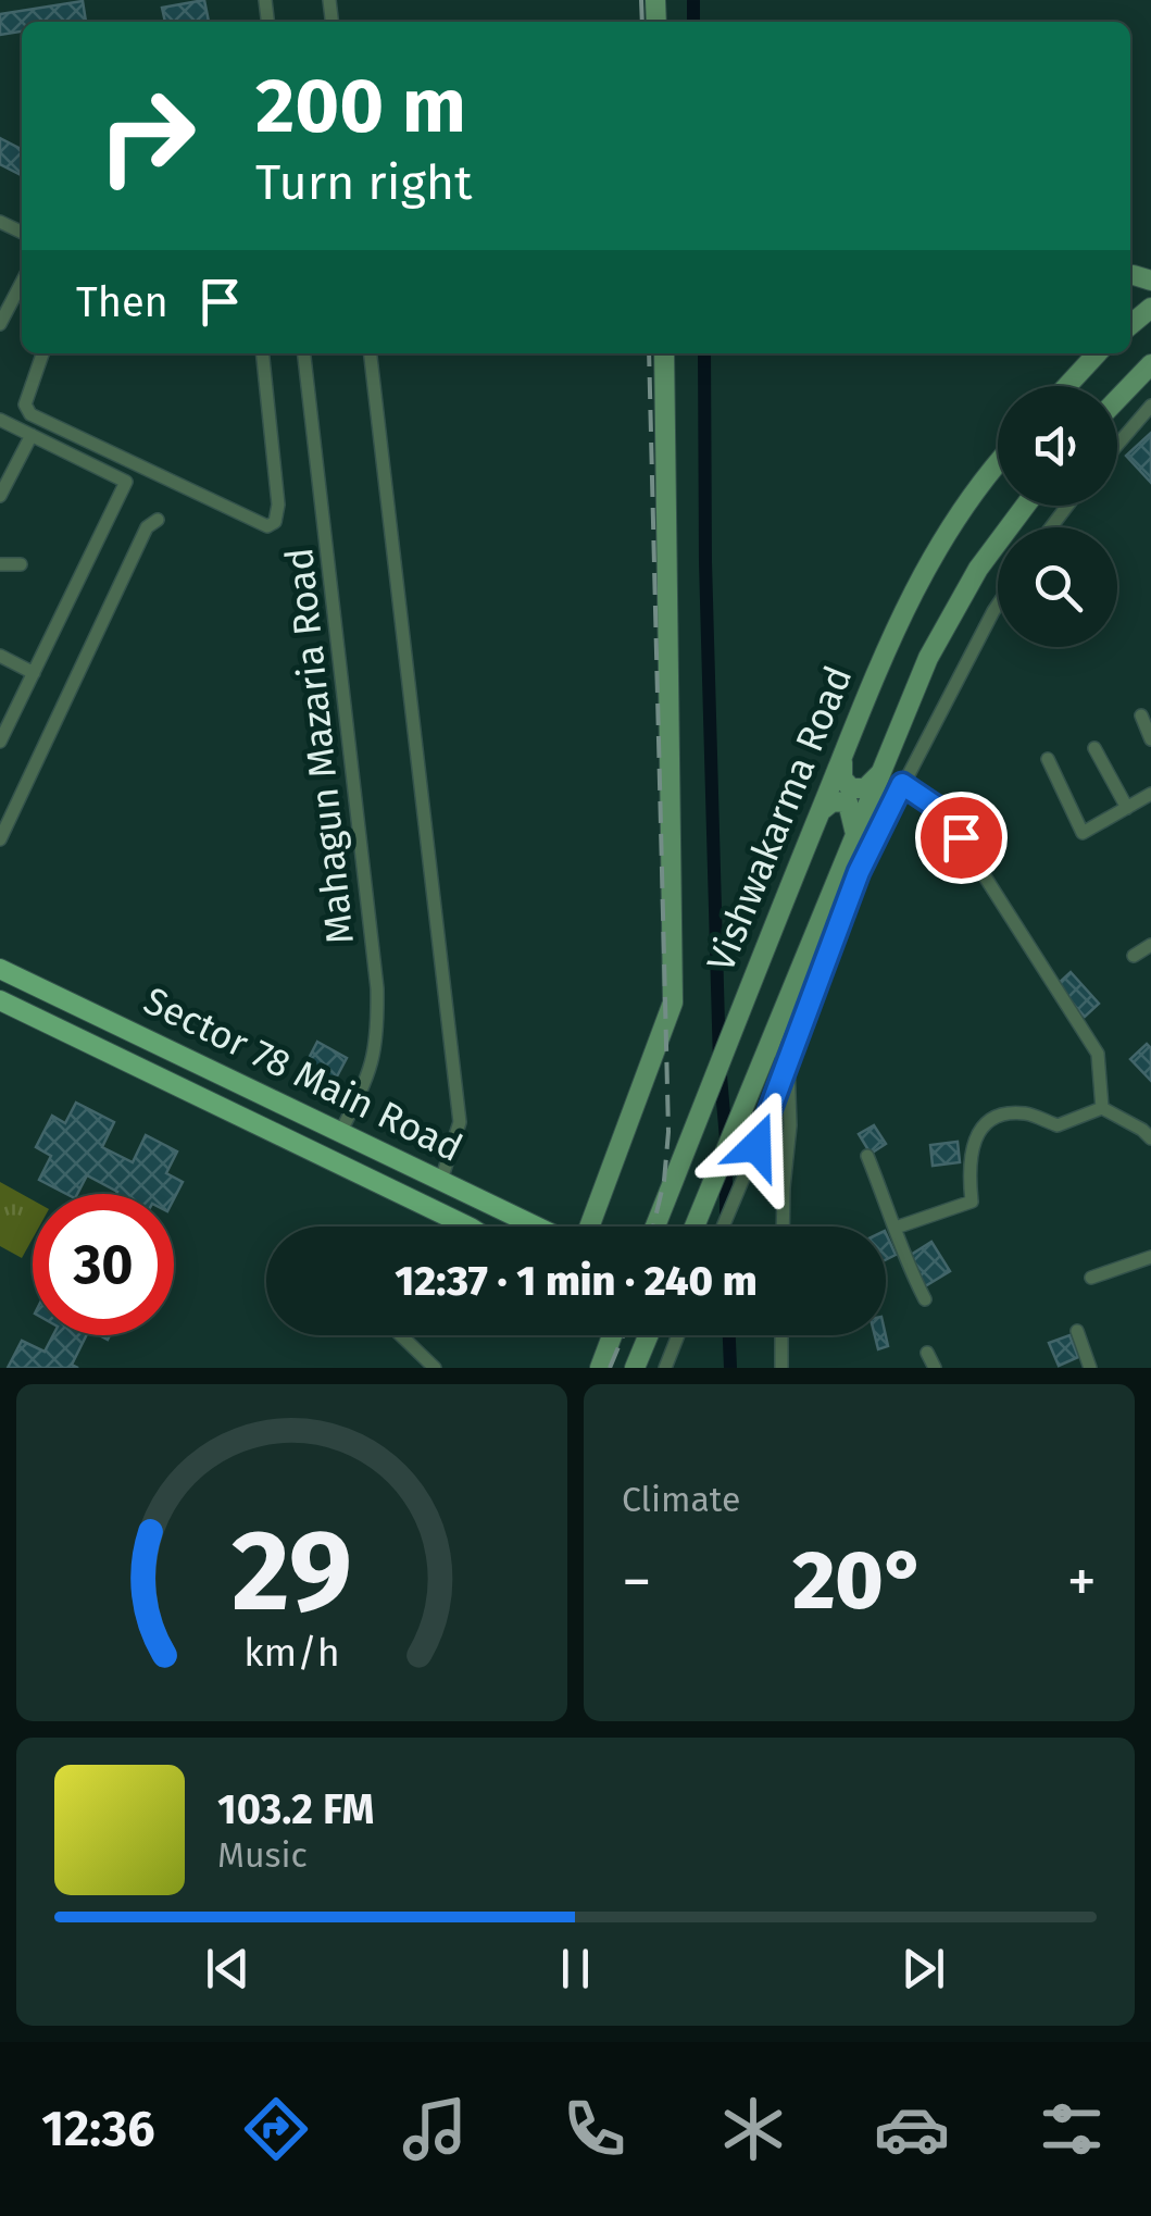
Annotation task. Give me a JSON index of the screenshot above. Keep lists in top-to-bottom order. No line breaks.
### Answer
{"streets":{"main road":["Vishwakarma Road","Sector 78 Main Road"],"street":["Mahagun Mazaria Road"]},"crossings":[["Mahagun Mazaria Road","Sector 78 Main Road"]],"page":{"turn":["200 m","Turn right"],"then":"Then","limit":"30","trip":"12:37 · 1 min · 240 m","tile":"Climate","heat":["−","20°","+"],"song":["103.2 FM","Music"],"tabs":"12:36","gauge":["29","km/h"]}}
